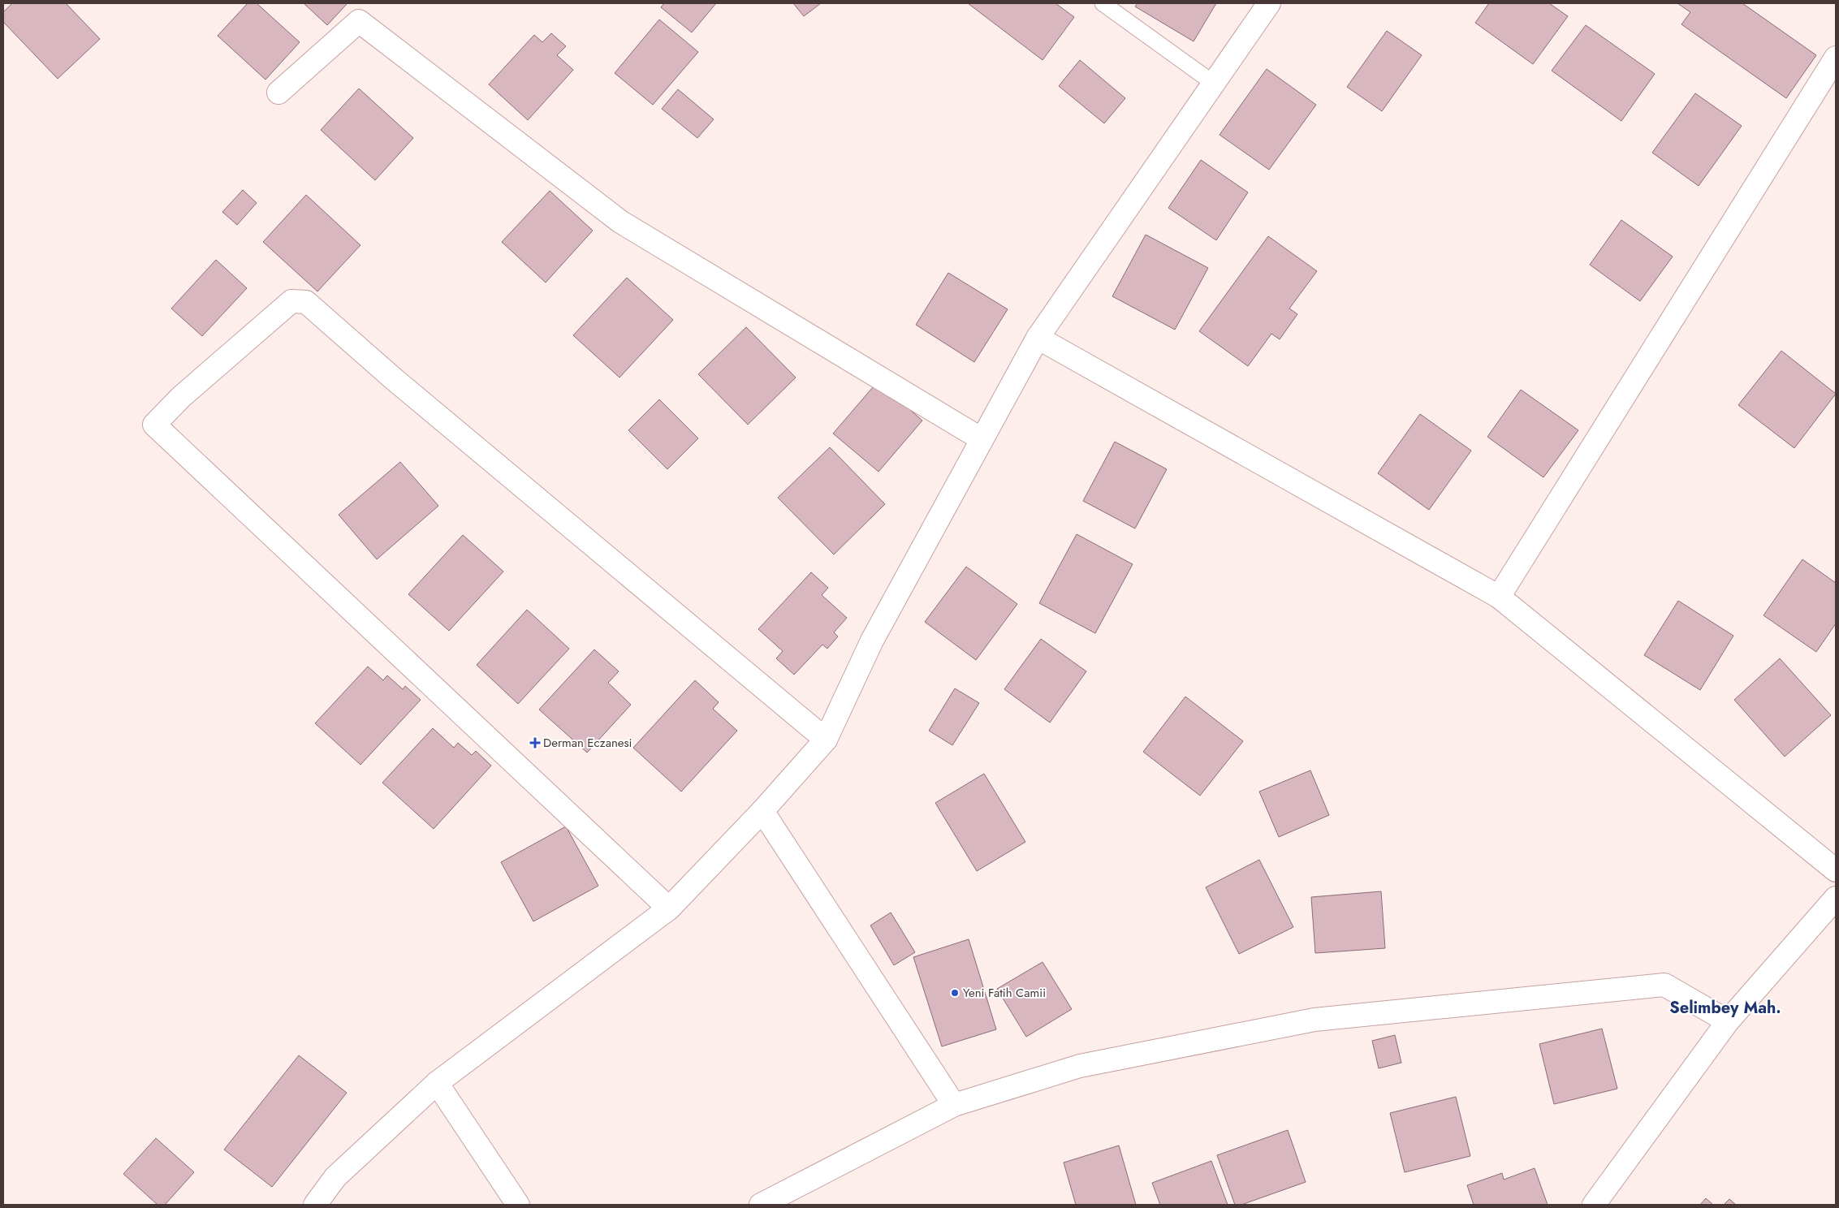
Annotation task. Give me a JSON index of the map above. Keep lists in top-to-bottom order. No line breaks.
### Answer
{"districts":["Selimbey Mah."],"places":{"health":["Derman Eczanesi"],"other":["Yeni Fatih Camii"]}}
